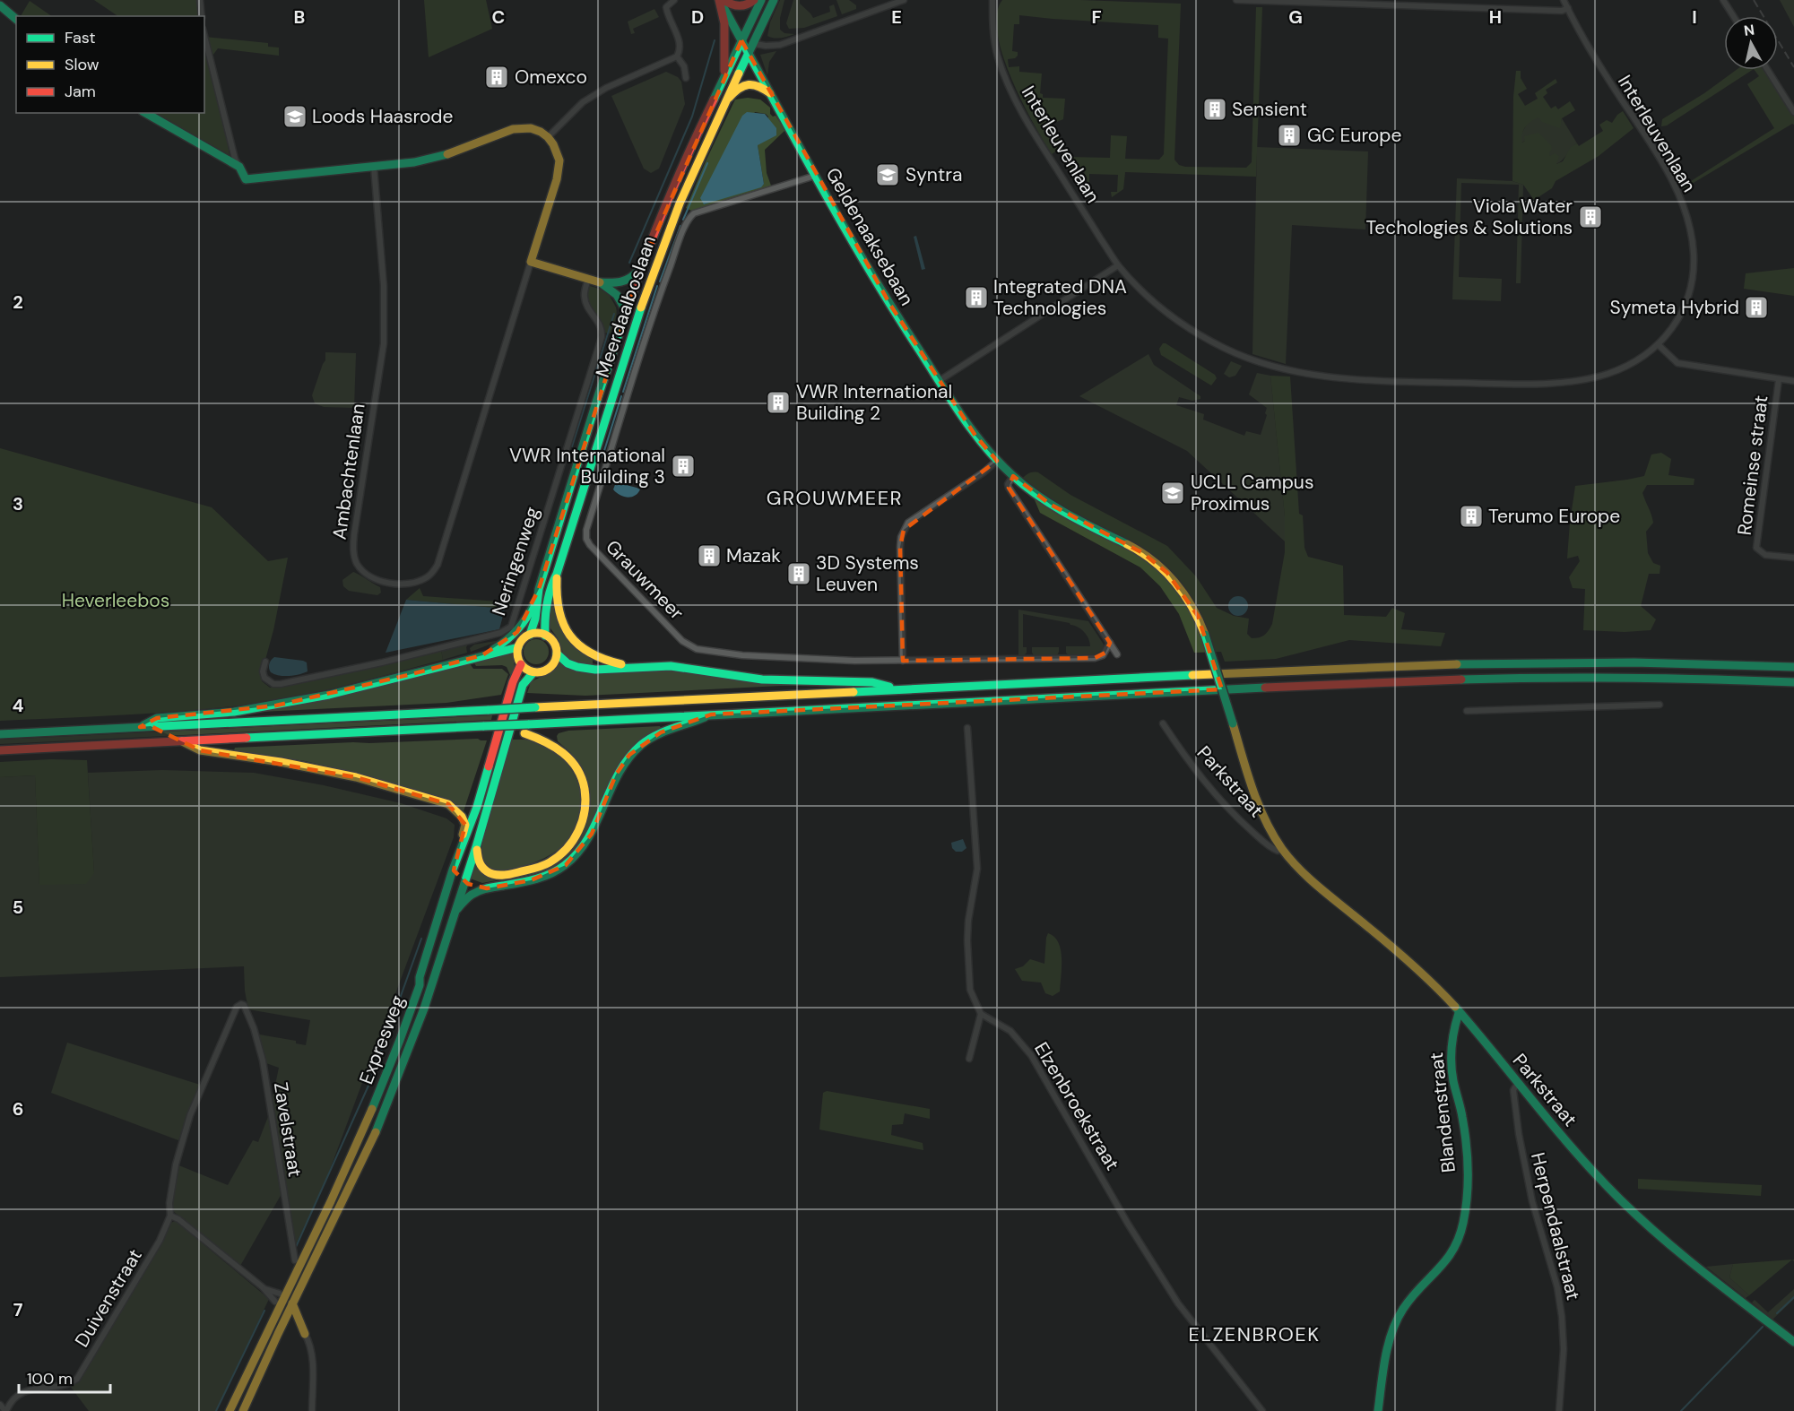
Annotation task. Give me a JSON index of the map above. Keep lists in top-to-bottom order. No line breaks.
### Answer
{"streets":{"main road":["Geldenaaksebaan","Meerdaalboslaan","Ambachtenlaan","Parkstraat","Expresweg","Blandenstraat"],"street":["Interleuvenlaan","Romeinse straat","Neringenweg","Grauwmeer","Elzenbroekstraat","Zavelstraat","Herpendaalstraat","Duivenstraat"]},"crossings":[["Interleuvenlaan","Romeinse straat"],["Geldenaaksebaan","Meerdaalboslaan"],["Geldenaaksebaan","Grauwmeer"],["Geldenaaksebaan","Parkstraat"],["Meerdaalboslaan","Expresweg"],["Parkstraat","Blandenstraat"],["Parkstraat","Herpendaalstraat"],["Zavelstraat","Duivenstraat"]],"districts":["GROUWMEER","ELZENBROEK"],"parks":["Heverleebos"],"places":{"building":["Omexco","Sensient","GC Europe","Viola Water Techologies & Solutions","Integrated DNA Technologies","Symeta Hybrid","VWR International Building 2","VWR International Building 3","Terumo Europe","Mazak","3D Systems Leuven"],"school or university":["Loods Haasrode","Syntra","UCLL Campus Proximus"]},"legend":["Fast","Slow","Jam"],"scale_bar":"100 m","north":"top","grid":{"columns":["B","C","D","E","F","G","H","I"],"rows":["2","3","4","5","6","7"]}}
